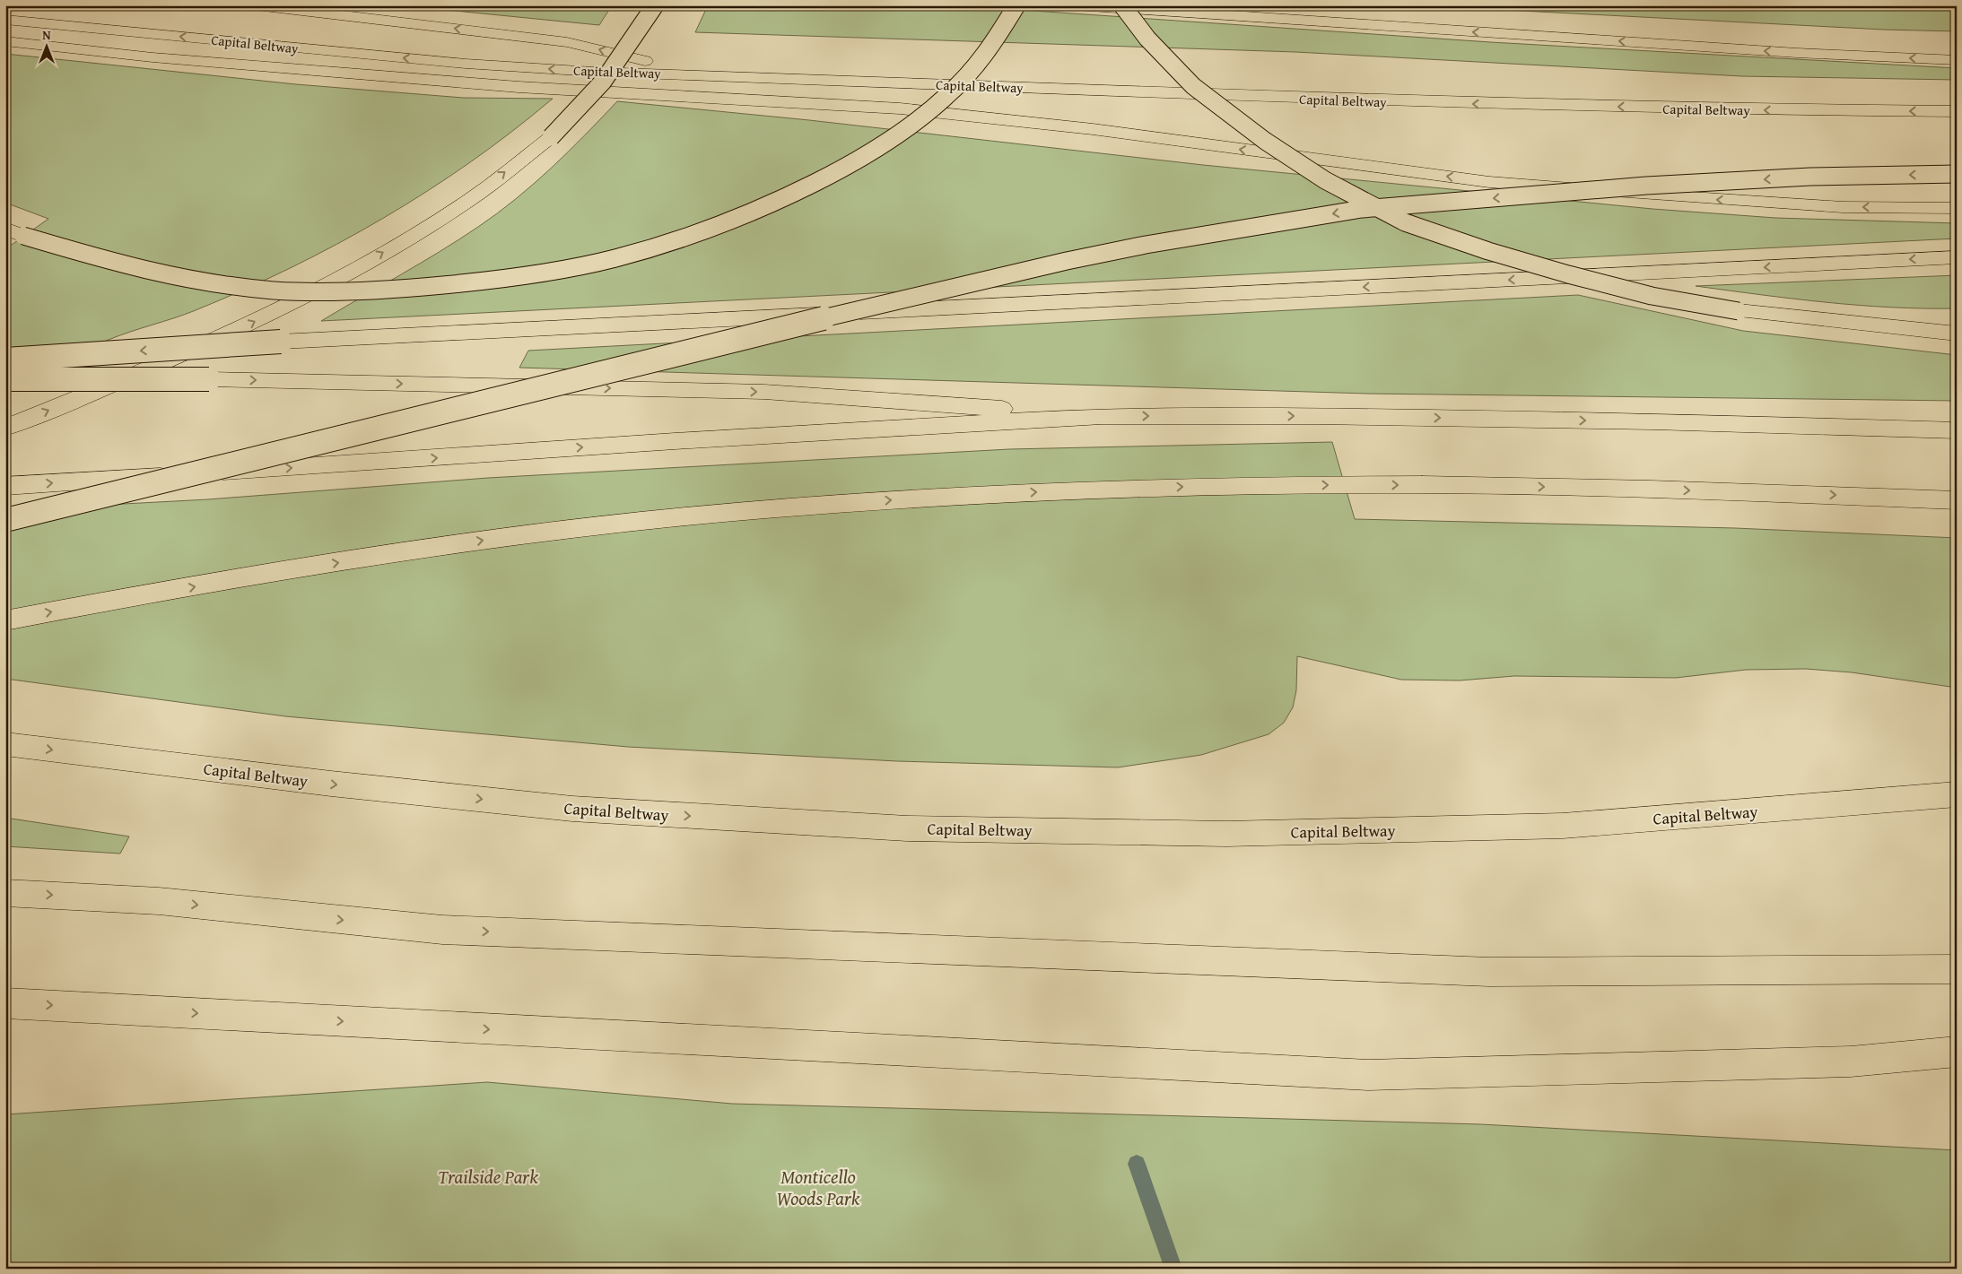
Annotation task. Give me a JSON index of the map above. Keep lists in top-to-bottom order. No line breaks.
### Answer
{"streets":{"highway":["Capital Beltway"]},"parks":["Trailside Park","Monticello Woods Park"],"north":"top"}
